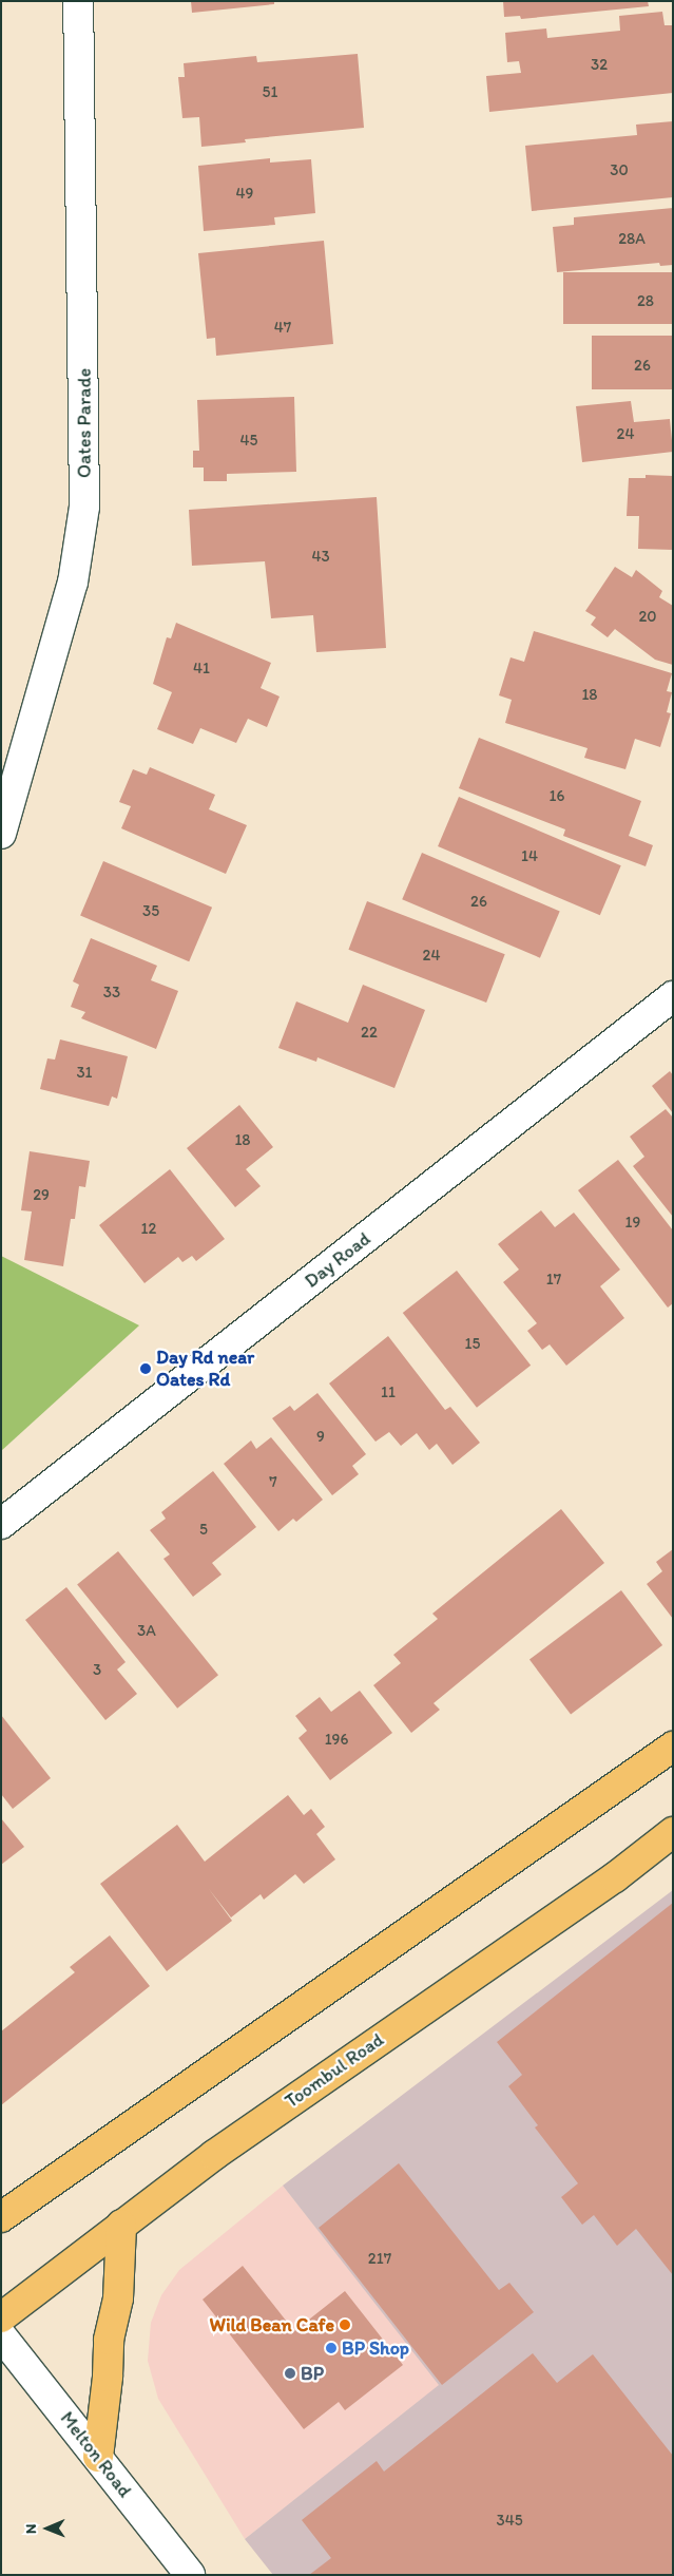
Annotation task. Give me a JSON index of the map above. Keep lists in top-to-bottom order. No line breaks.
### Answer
{"streets":{"main road":["Toombul Road"],"street":["Oates Parade","Day Road","Melton Road"]},"places":["Day Rd near Oates Rd","Wild Bean Cafe","BP Shop","BP"],"house_numbers":["32","51","30","49","28A","28","47","26","24","45","43","20","41","18","16","14","26","35","24","33","22","31","18","29","19","12","17","15","11","9","7","5","3A","3","196","217","345"],"north":"left"}
